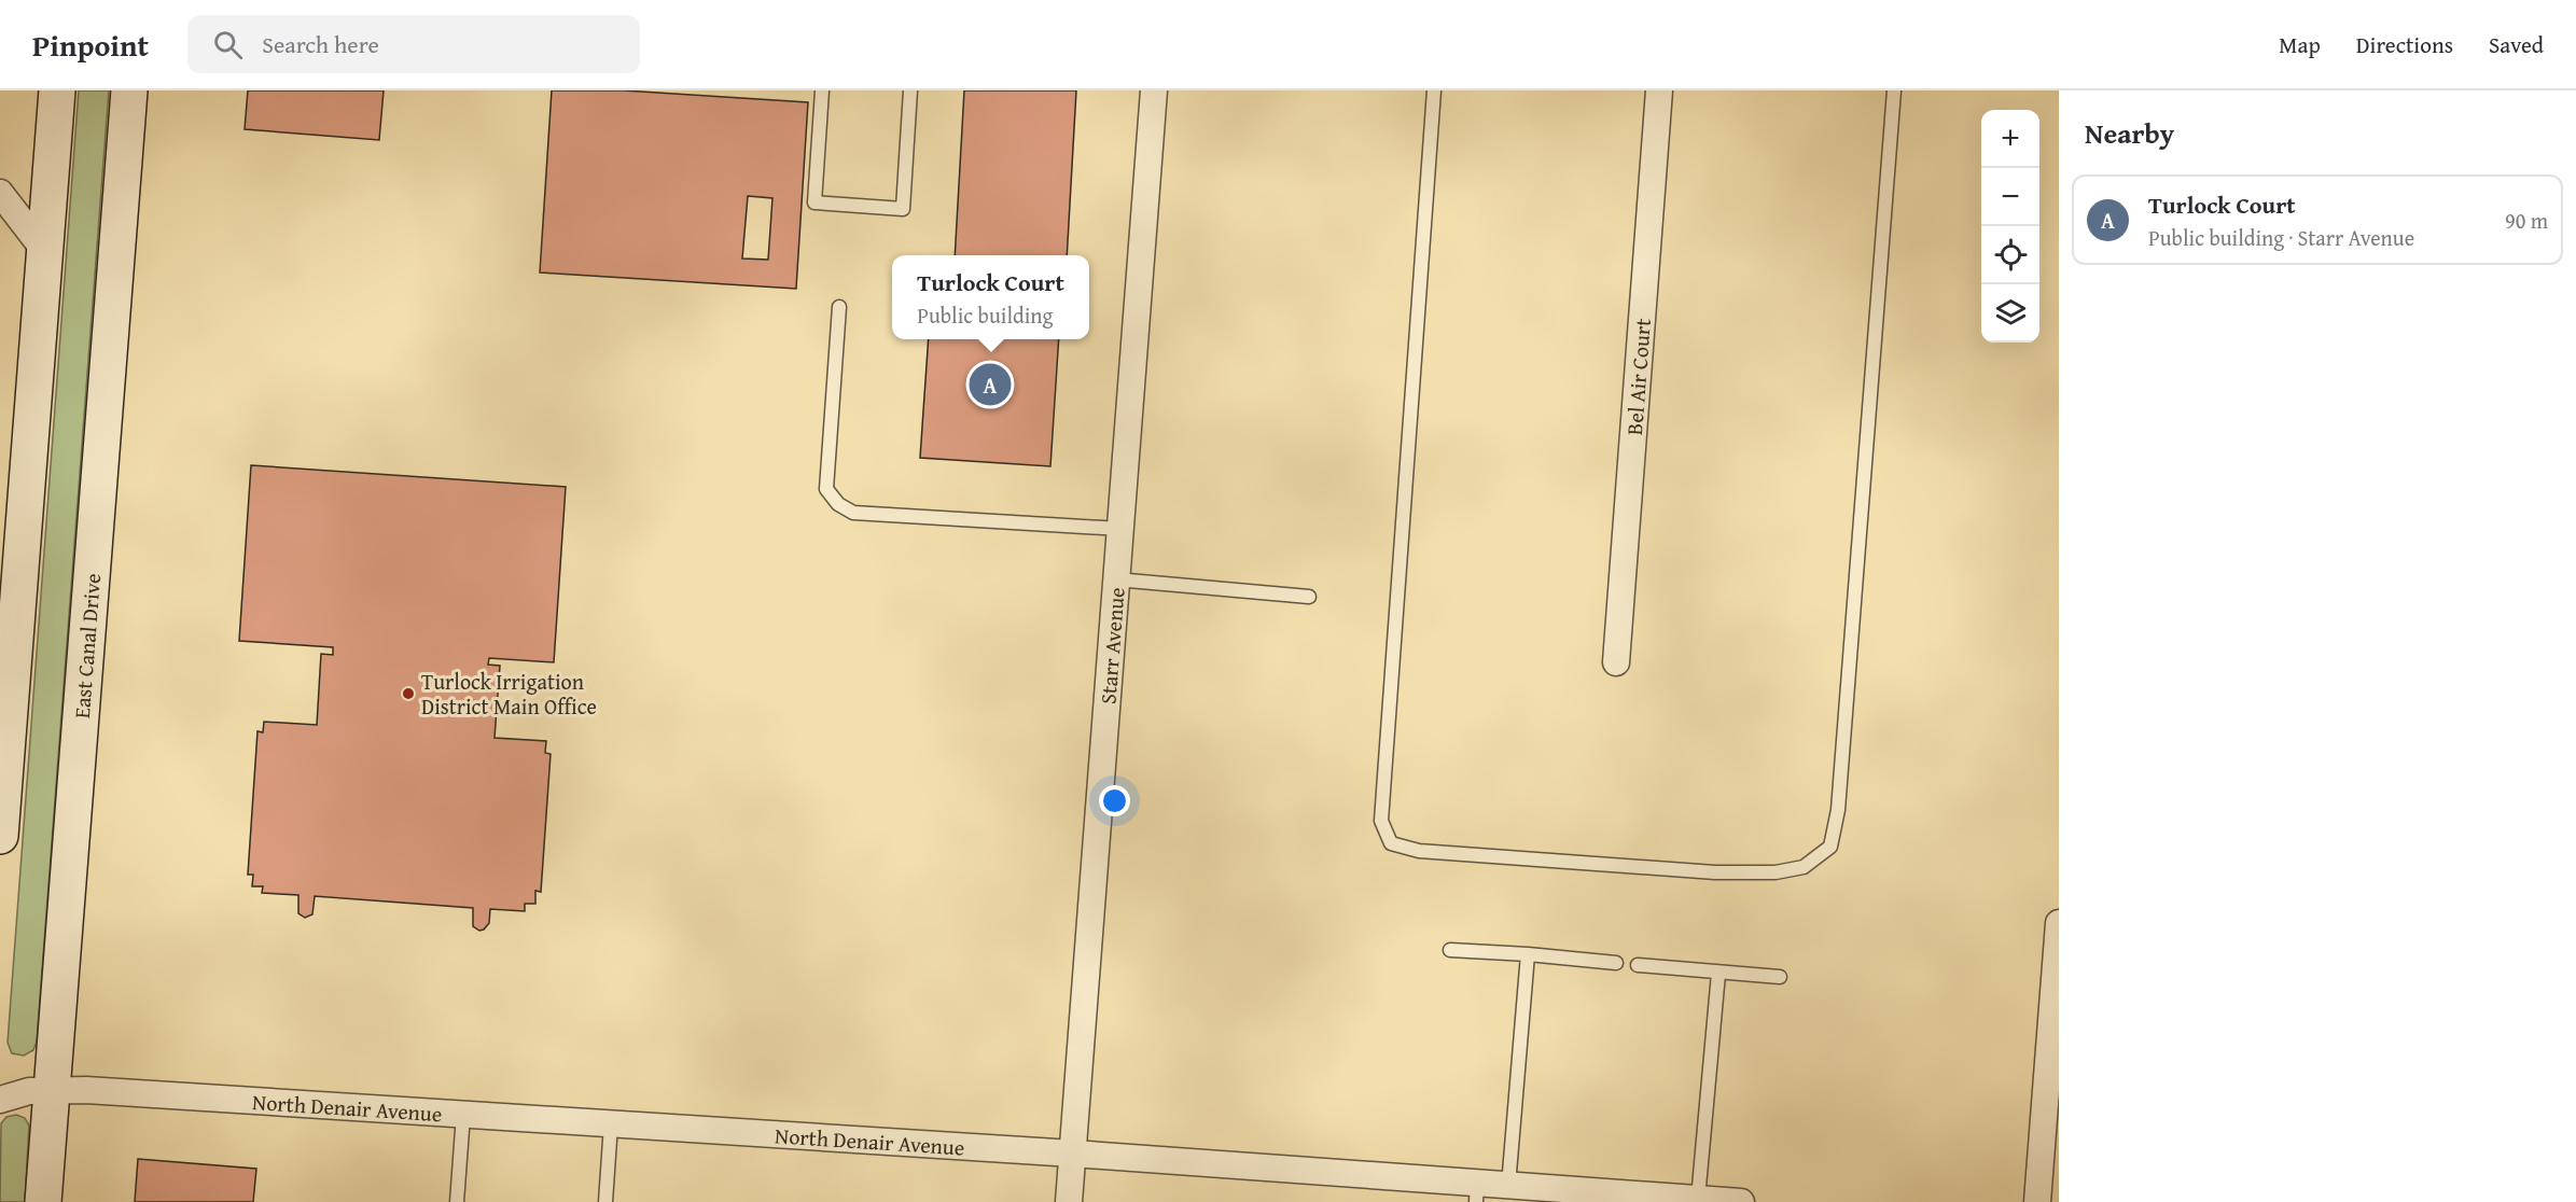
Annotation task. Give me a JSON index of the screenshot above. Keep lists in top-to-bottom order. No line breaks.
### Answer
{"streets":{"main road":["East Canal Drive"],"street":["Bel Air Court","Starr Avenue","North Denair Avenue"]},"crossings":[["East Canal Drive","North Denair Avenue"],["Starr Avenue","North Denair Avenue"]],"places":["Turlock Irrigation District Main Office"],"page":{"header":"Pinpoint","search":"Search here","nav":["Map","Directions","Saved"],"heading":"Nearby","map_buttons":["+","−"],"list":[{"mark":"A","name":"Turlock Court","note":"Public building · Starr Avenue","value":"90 m"}],"popup":["Turlock Court","Public building"],"pins":"A"}}
